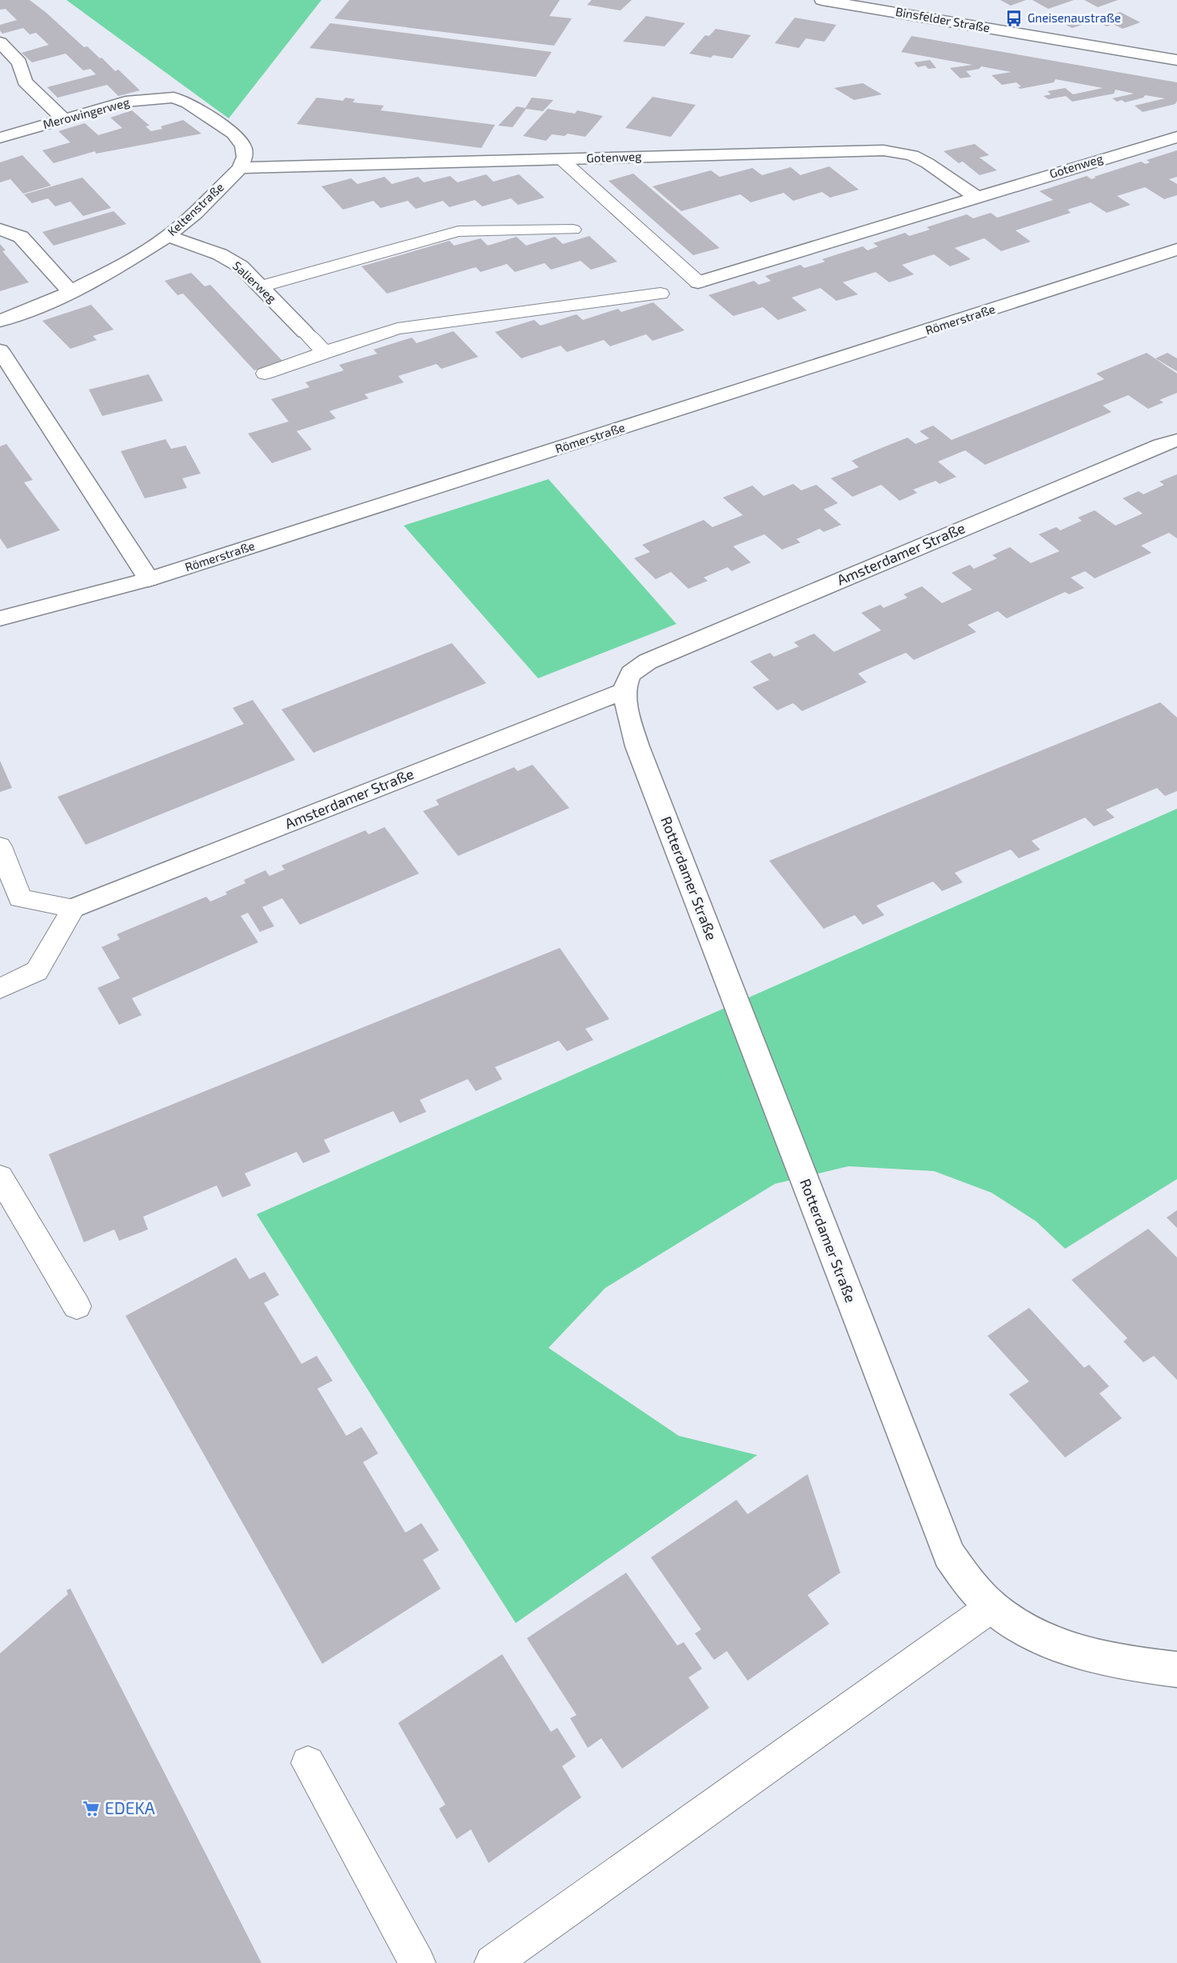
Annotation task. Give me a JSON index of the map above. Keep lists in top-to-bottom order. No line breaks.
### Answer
{"streets":{"street":["Binsfelder Straße","Merowingerweg","Gotenweg","Keltenstraße","Salierweg","Römerstraße","Amsterdamer Straße","Rotterdamer Straße"]},"crossings":[["Merowingerweg","Gotenweg"],["Merowingerweg","Keltenstraße"],["Gotenweg","Keltenstraße"],["Keltenstraße","Salierweg"],["Amsterdamer Straße","Rotterdamer Straße"]],"places":{"bus stop":["Gneisenaustraße"],"supermarket":["EDEKA"]}}
